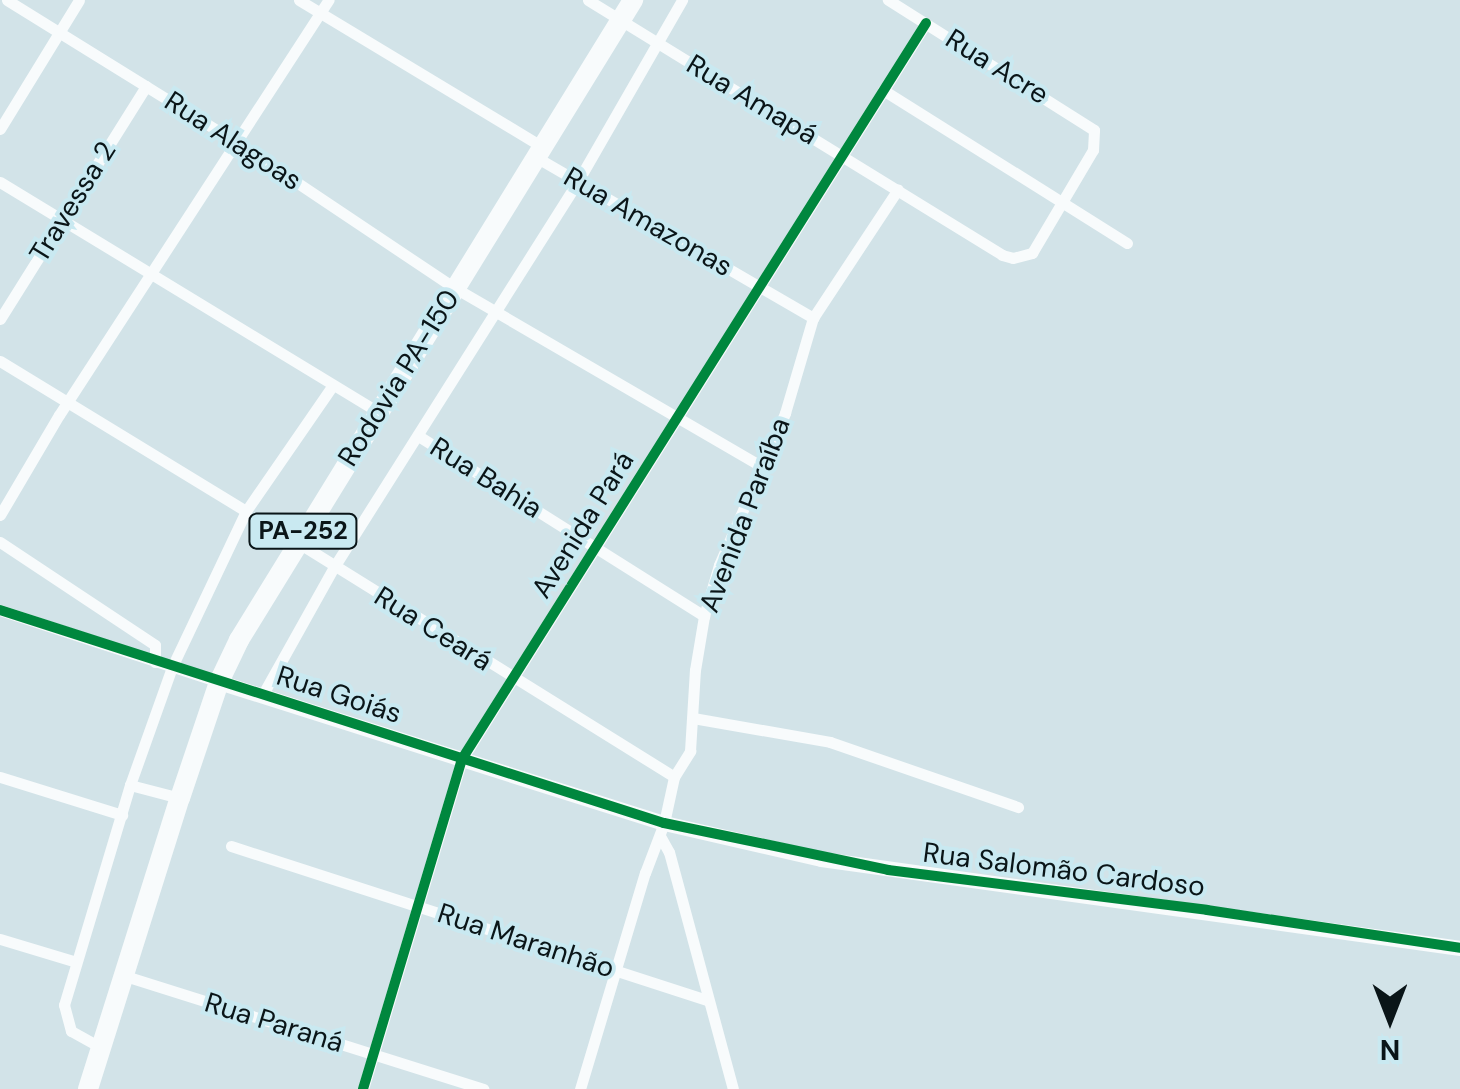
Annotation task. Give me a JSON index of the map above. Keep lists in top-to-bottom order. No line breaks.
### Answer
{"streets":{"highway":["Rodovia PA-150","PA-252"],"street":["Rua Acre","Rua Amapá","Rua Alagoas","Travessa 2","Rua Amazonas","Rua Bahia","Avenida Paraíba","Avenida Pará","Rua Ceará","Rua Goiás","Rua Salomão Cardoso","Rua Maranhão","Rua Paraná"]},"crossings":[["Rua Acre","Rua Amapá"],["Rua Acre","Avenida Pará"],["Rua Amapá","Rodovia PA-150"],["Rua Amapá","Avenida Paraíba"],["Rua Amapá","Avenida Pará"],["Rua Amapá","PA-252"],["Rua Alagoas","Travessa 2"],["Rua Alagoas","Rodovia PA-150"],["Rua Amazonas","Rodovia PA-150"],["Rua Amazonas","Avenida Paraíba"],["Rua Amazonas","Avenida Pará"],["Rodovia PA-150","PA-252"],["Rodovia PA-150","Rua Ceará"],["Rodovia PA-150","Rua Goiás"],["Rodovia PA-150","Rua Paraná"],["Rua Bahia","Avenida Paraíba"],["Rua Bahia","Avenida Pará"],["Avenida Paraíba","Rua Ceará"],["Avenida Paraíba","Rua Goiás"],["Avenida Paraíba","Rua Salomão Cardoso"],["Avenida Paraíba","Rua Maranhão"],["Avenida Pará","Rua Ceará"],["Avenida Pará","Rua Goiás"],["Avenida Pará","Rua Maranhão"],["Avenida Pará","Rua Paraná"],["Rua Goiás","Rua Salomão Cardoso"]],"north":"bottom"}
